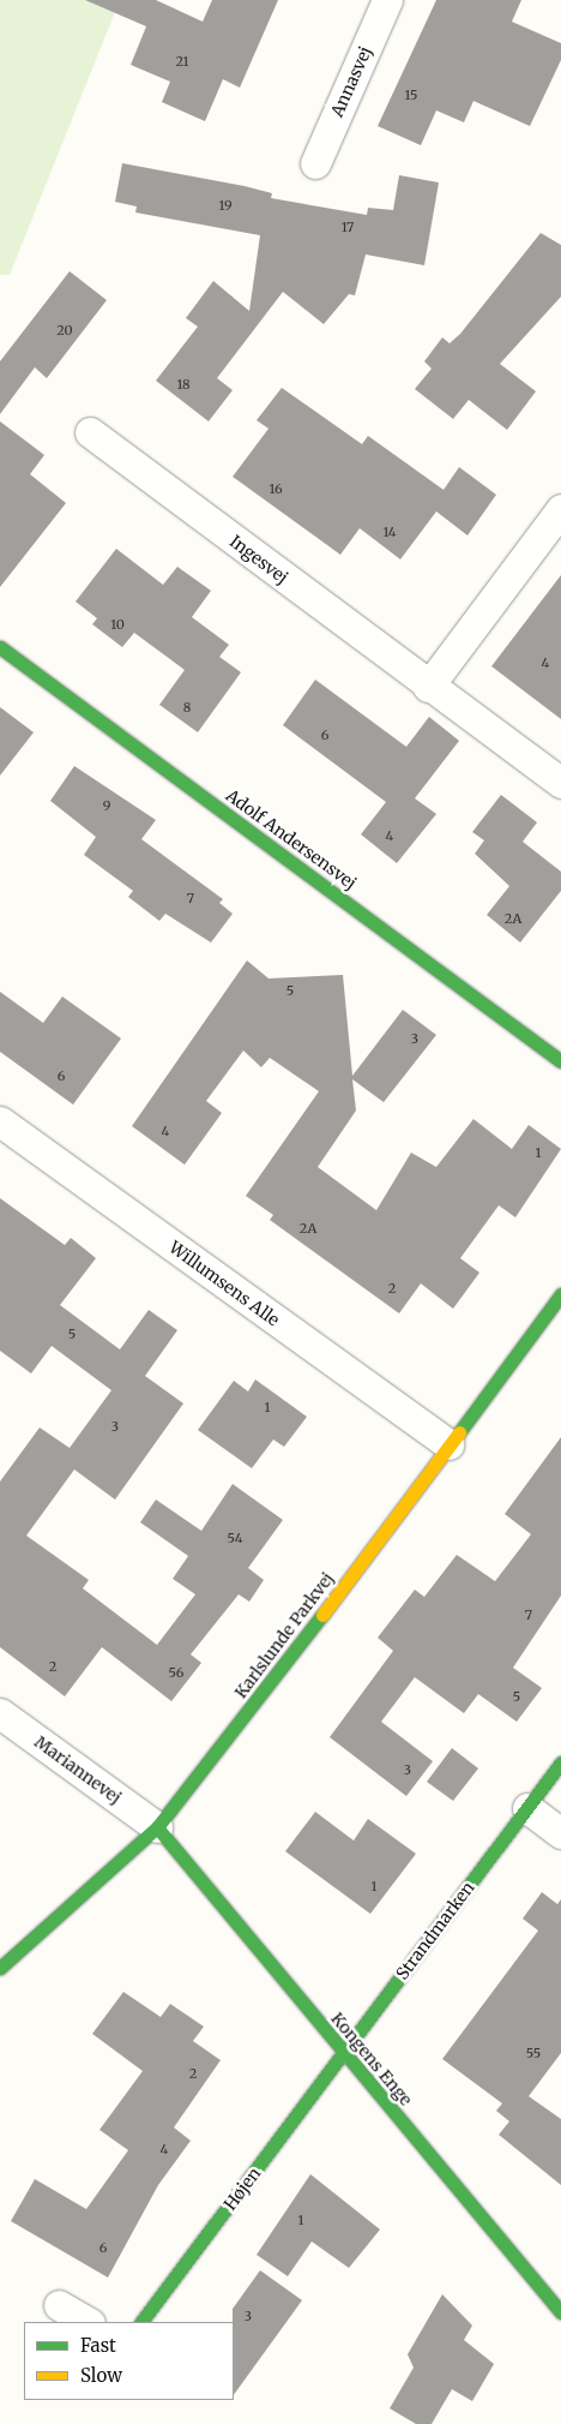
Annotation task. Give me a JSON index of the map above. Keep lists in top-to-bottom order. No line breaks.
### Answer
{"streets":{"street":["Annasvej","Ingesvej","Adolf Andersensvej","Willumsens Alle","Karlslunde Parkvej","Mariannevej","Strandmarken","Kongens Enge","Højen"]},"crossings":[["Willumsens Alle","Karlslunde Parkvej"],["Karlslunde Parkvej","Mariannevej"],["Karlslunde Parkvej","Kongens Enge"],["Mariannevej","Kongens Enge"],["Strandmarken","Kongens Enge"],["Strandmarken","Højen"],["Kongens Enge","Højen"]],"house_numbers":["21","15","19","17","20","18","16","14","10","4","8","6","9","4","7","2A","5","3","6","4","1","2A","2","5","1","3","54","7","2","56","5","3","1","55","2","4","1","6","3"],"legend":["Fast","Slow"]}
